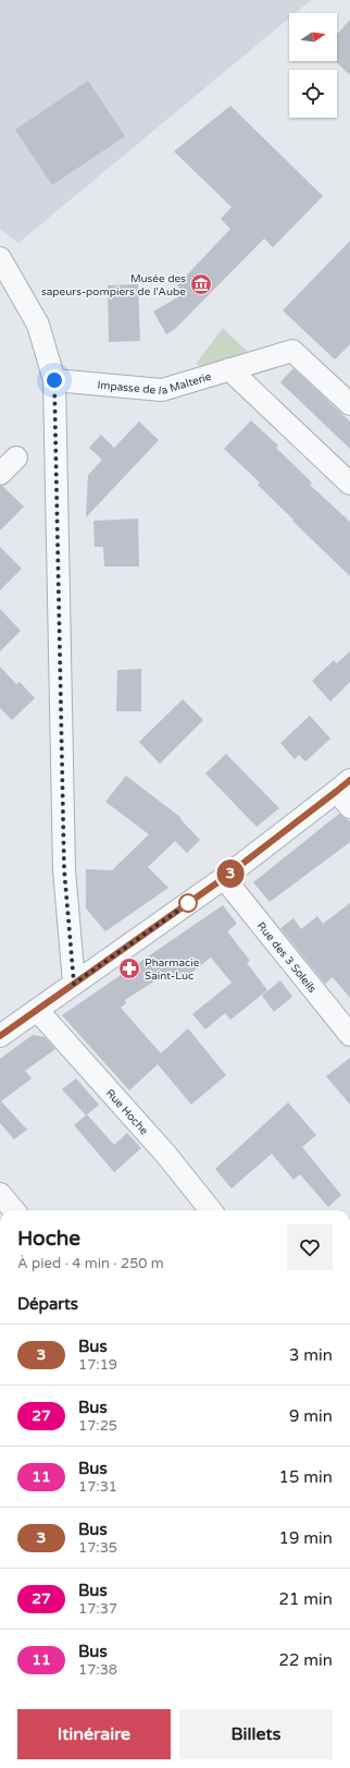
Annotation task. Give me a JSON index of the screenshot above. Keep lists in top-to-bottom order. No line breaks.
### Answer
{"streets":{"street":["Impasse de la Malterie","Rue des 3 Soleils","Rue Hoche"]},"places":{"museum":["Musée des sapeurs-pompiers de l'Aube"],"pharmacy":["Pharmacie Saint-Luc"]},"lines":["bus line 3"],"north":"right","page":{"on_map":"3","heading":[["Hoche","À pied · 4 min · 250 m"],"Départs"],"list":[{"mark":"3","name":"Bus","note":"17:19","value":"3 min"},{"mark":"27","name":"Bus","note":"17:25","value":"9 min"},{"mark":"11","name":"Bus","note":"17:31","value":"15 min"},{"mark":"3","name":"Bus","note":"17:35","value":"19 min"},{"mark":"27","name":"Bus","note":"17:37","value":"21 min"},{"mark":"11","name":"Bus","note":"17:38","value":"22 min"}],"buttons":["Itinéraire","Billets"]}}
